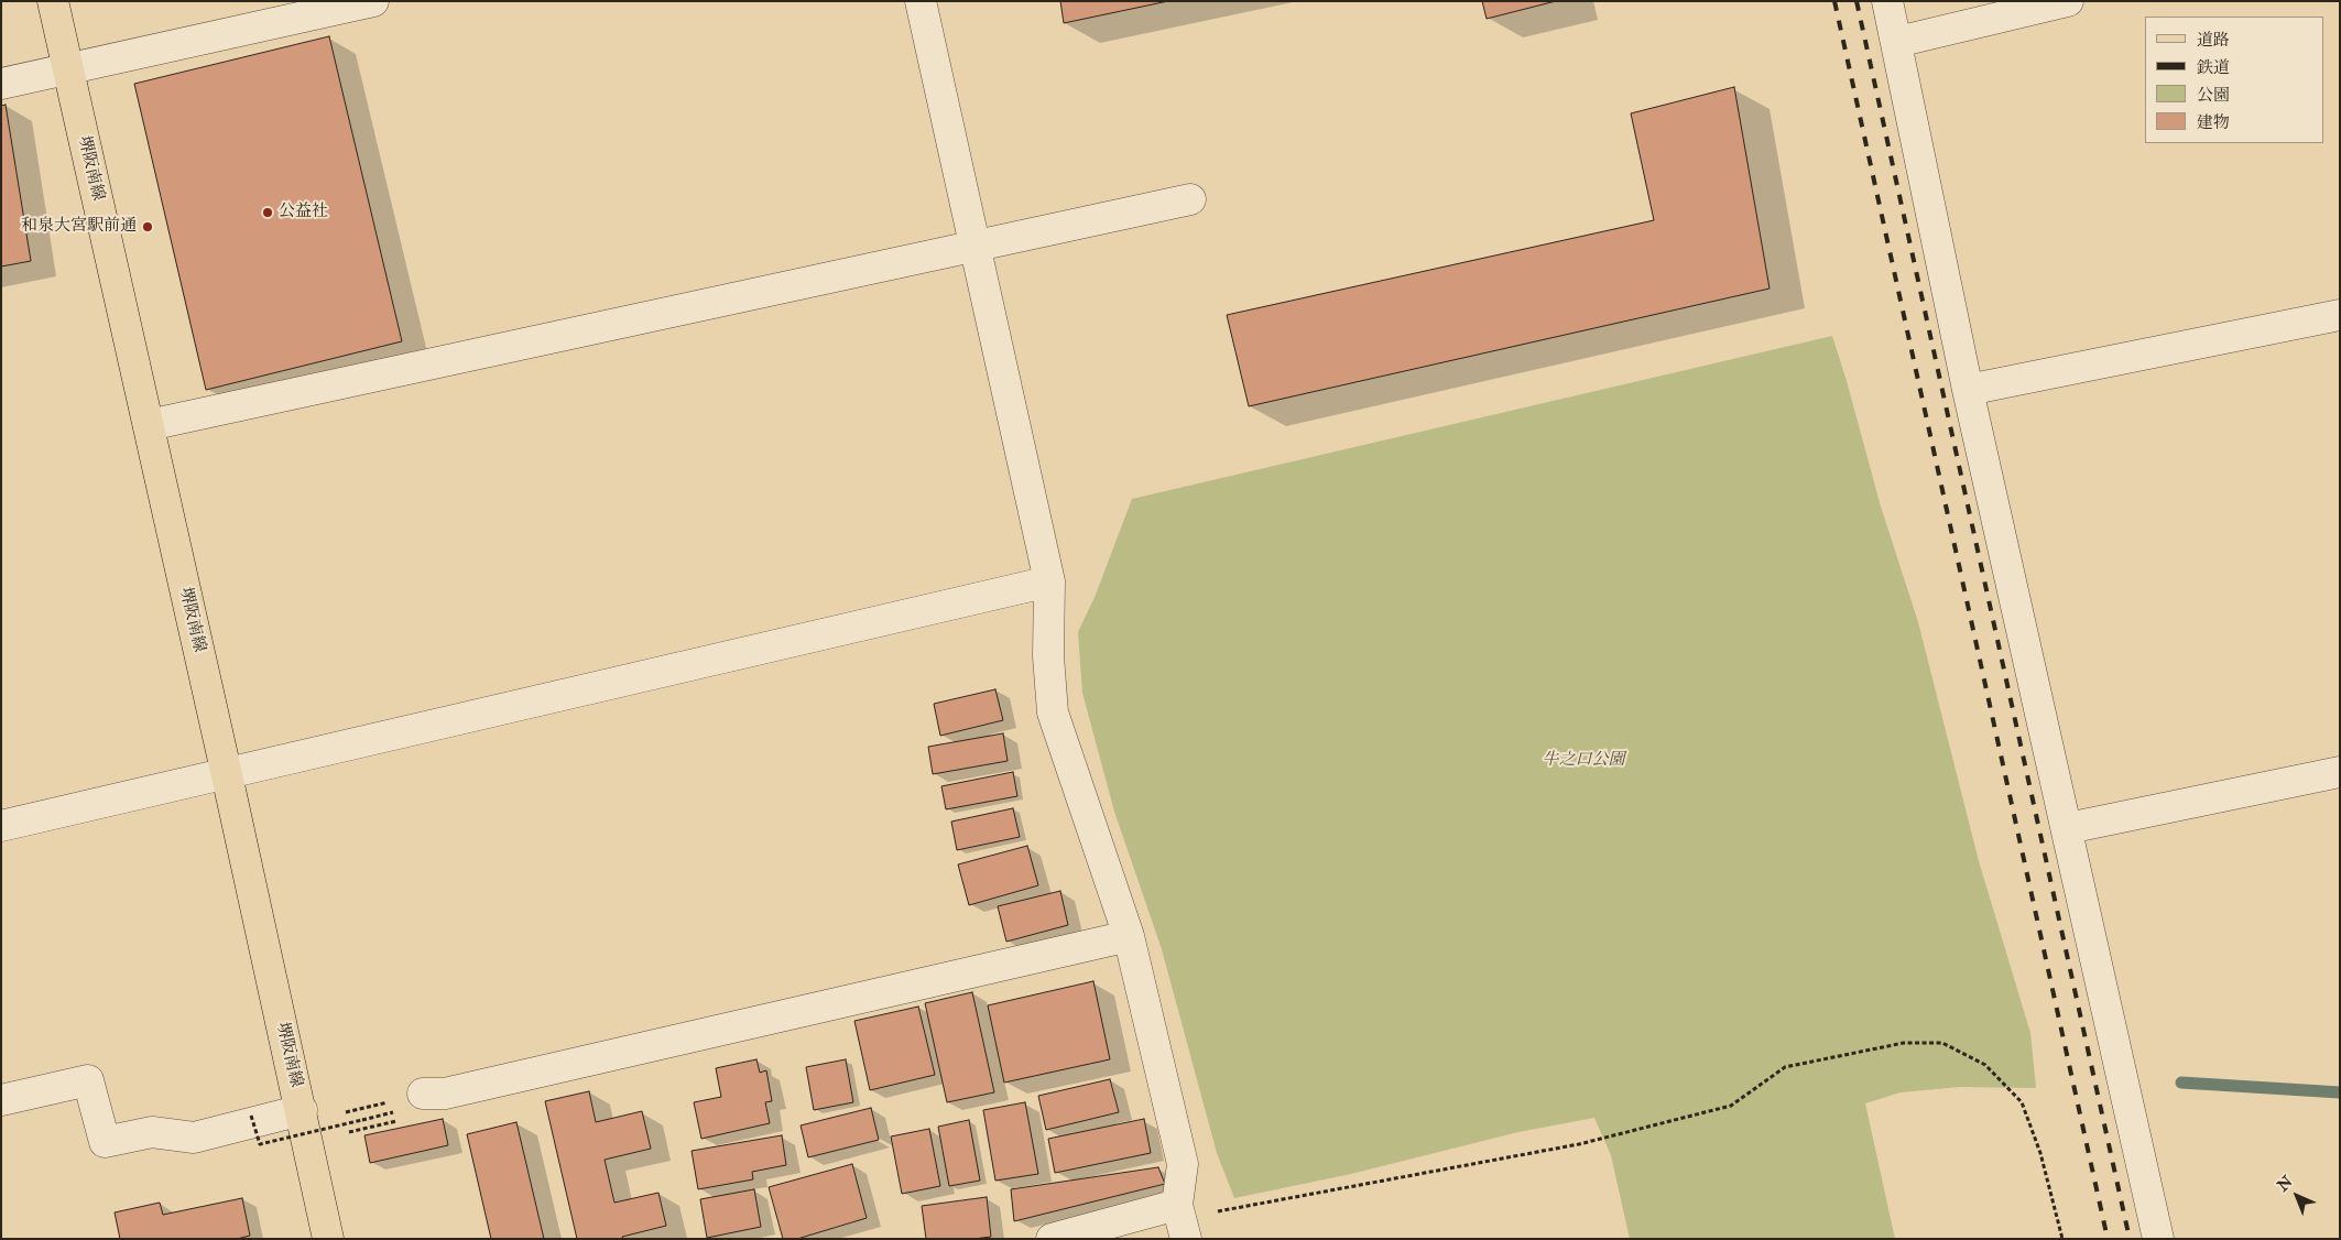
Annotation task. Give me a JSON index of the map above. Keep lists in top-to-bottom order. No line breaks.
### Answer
{"streets":{"main road":["堺阪南線"]},"parks":["牛之口公園"],"places":["公益社","和泉大宮駅前通"],"legend":["道路","鉄道","公園","建物"],"north":"top left"}
